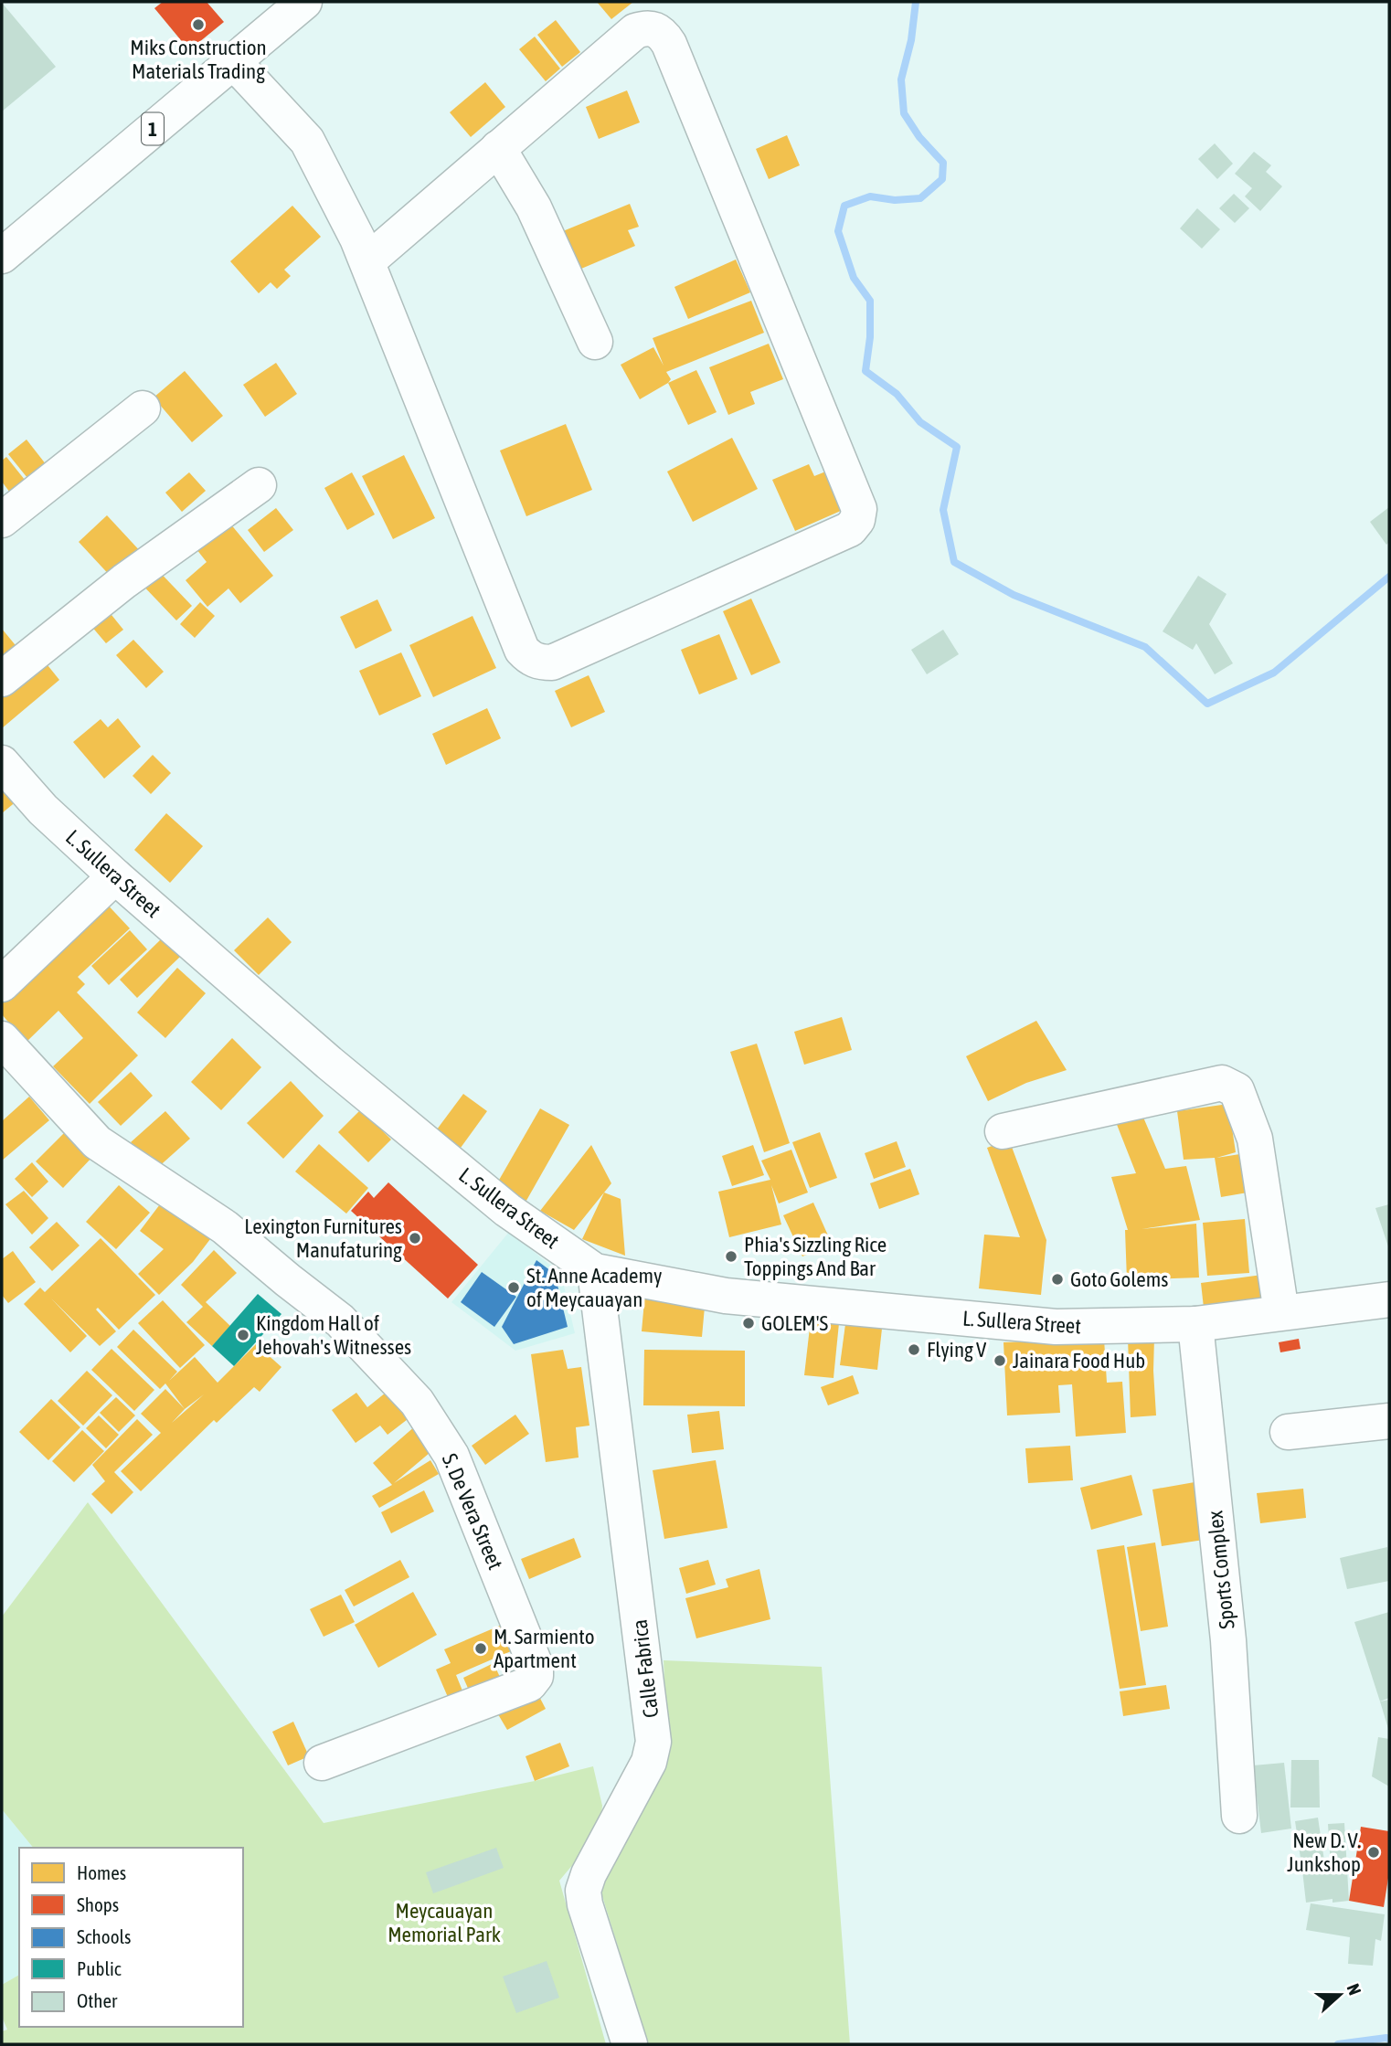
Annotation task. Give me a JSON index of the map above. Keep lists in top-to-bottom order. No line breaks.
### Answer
{"streets":{"main road":["1","L. Sullera Street","S. De Vera Street","Sports Complex","Calle Fabrica"]},"crossings":[["L. Sullera Street","Sports Complex"],["L. Sullera Street","Calle Fabrica"]],"parks":["Meycauayan Memorial Park"],"places":["Miks Construction Materials Trading","Lexington Furnitures Manufaturing","Phia's Sizzling Rice Toppings And Bar","Goto Golems","St. Anne Academy of Meycauayan","GOLEM'S","Kingdom Hall of Jehovah's Witnesses","Flying V","Jainara Food Hub","M. Sarmiento Apartment","New D. V. Junkshop"],"legend":["Homes","Shops","Schools","Public","Other"],"north":"right"}
